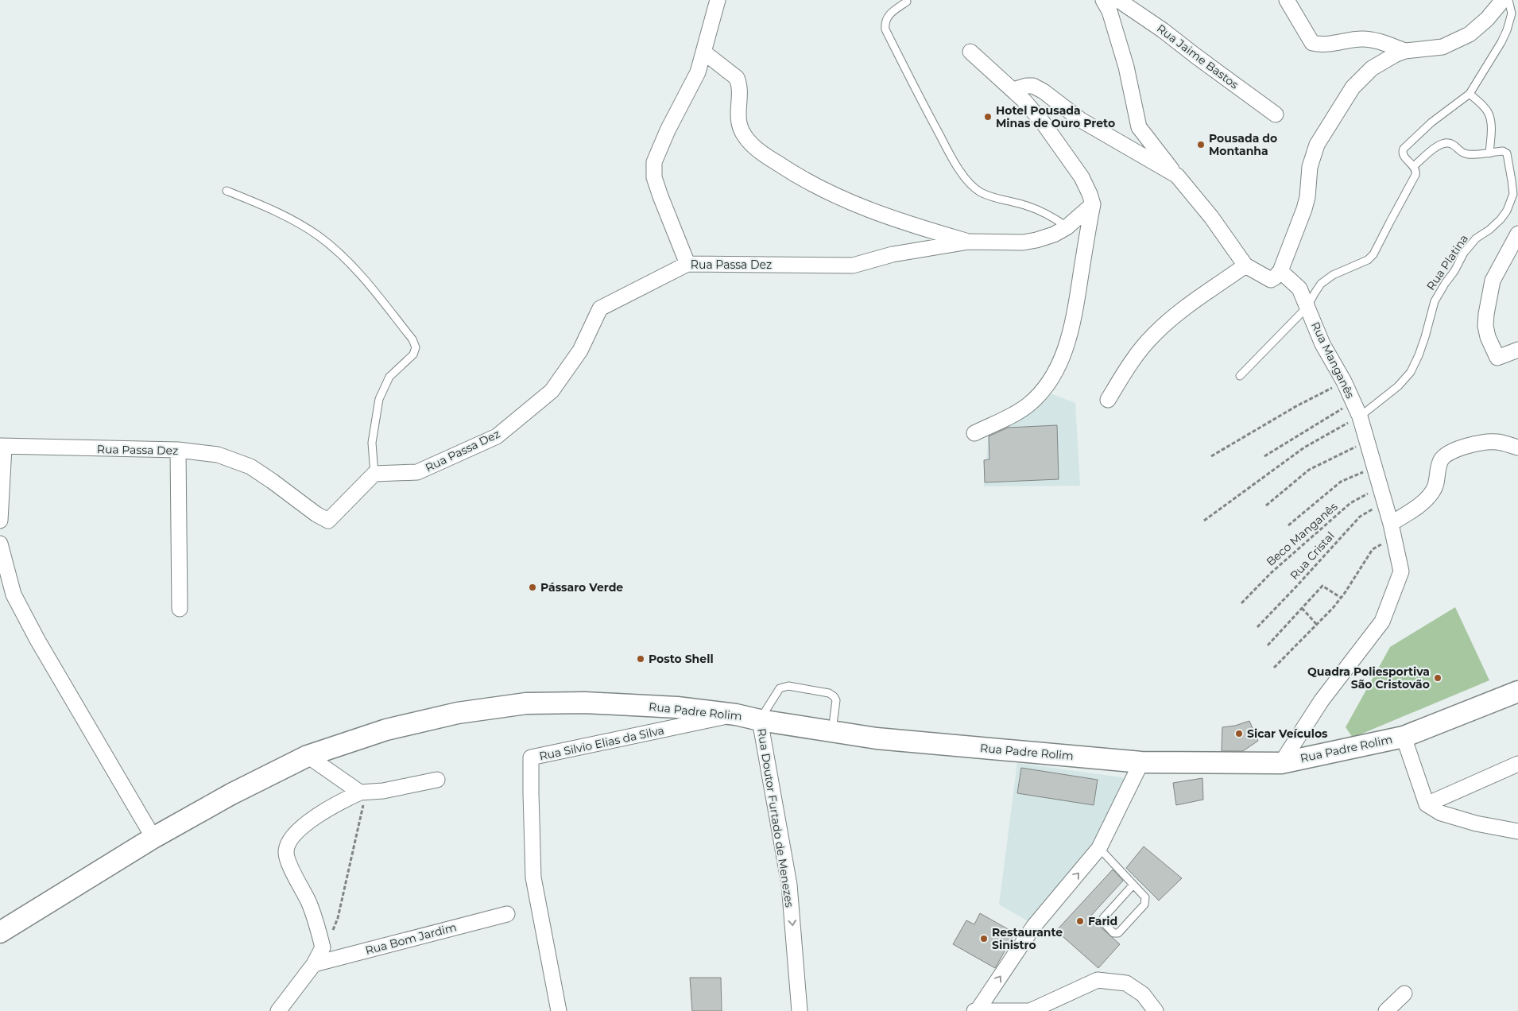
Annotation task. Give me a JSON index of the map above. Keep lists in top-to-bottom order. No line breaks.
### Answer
{"streets":{"main road":["Rua Padre Rolim"],"street":["Rua Jaime Bastos","Rua Passa Dez","Rua Manganês","Rua Silvio Elias da Silva","Rua Doutor Furtado de Menezes","Rua Bom Jardim"],"lane":["Rua Platina"],"path":["Beco Manganês","Rua Cristal"]},"crossings":[["Rua Platina","Rua Manganês"],["Rua Manganês","Beco Manganês"],["Rua Manganês","Rua Cristal"],["Rua Manganês","Rua Padre Rolim"],["Rua Padre Rolim","Rua Silvio Elias da Silva"],["Rua Padre Rolim","Rua Doutor Furtado de Menezes"]],"one_way":["Rua Doutor Furtado de Menezes"],"places":["Hotel Pousada Minas de Ouro Preto","Pousada do Montanha","Pássaro Verde","Posto Shell","Quadra Poliesportiva São Cristovão","Sicar Veículos","Farid","Restaurante Sinistro"]}
